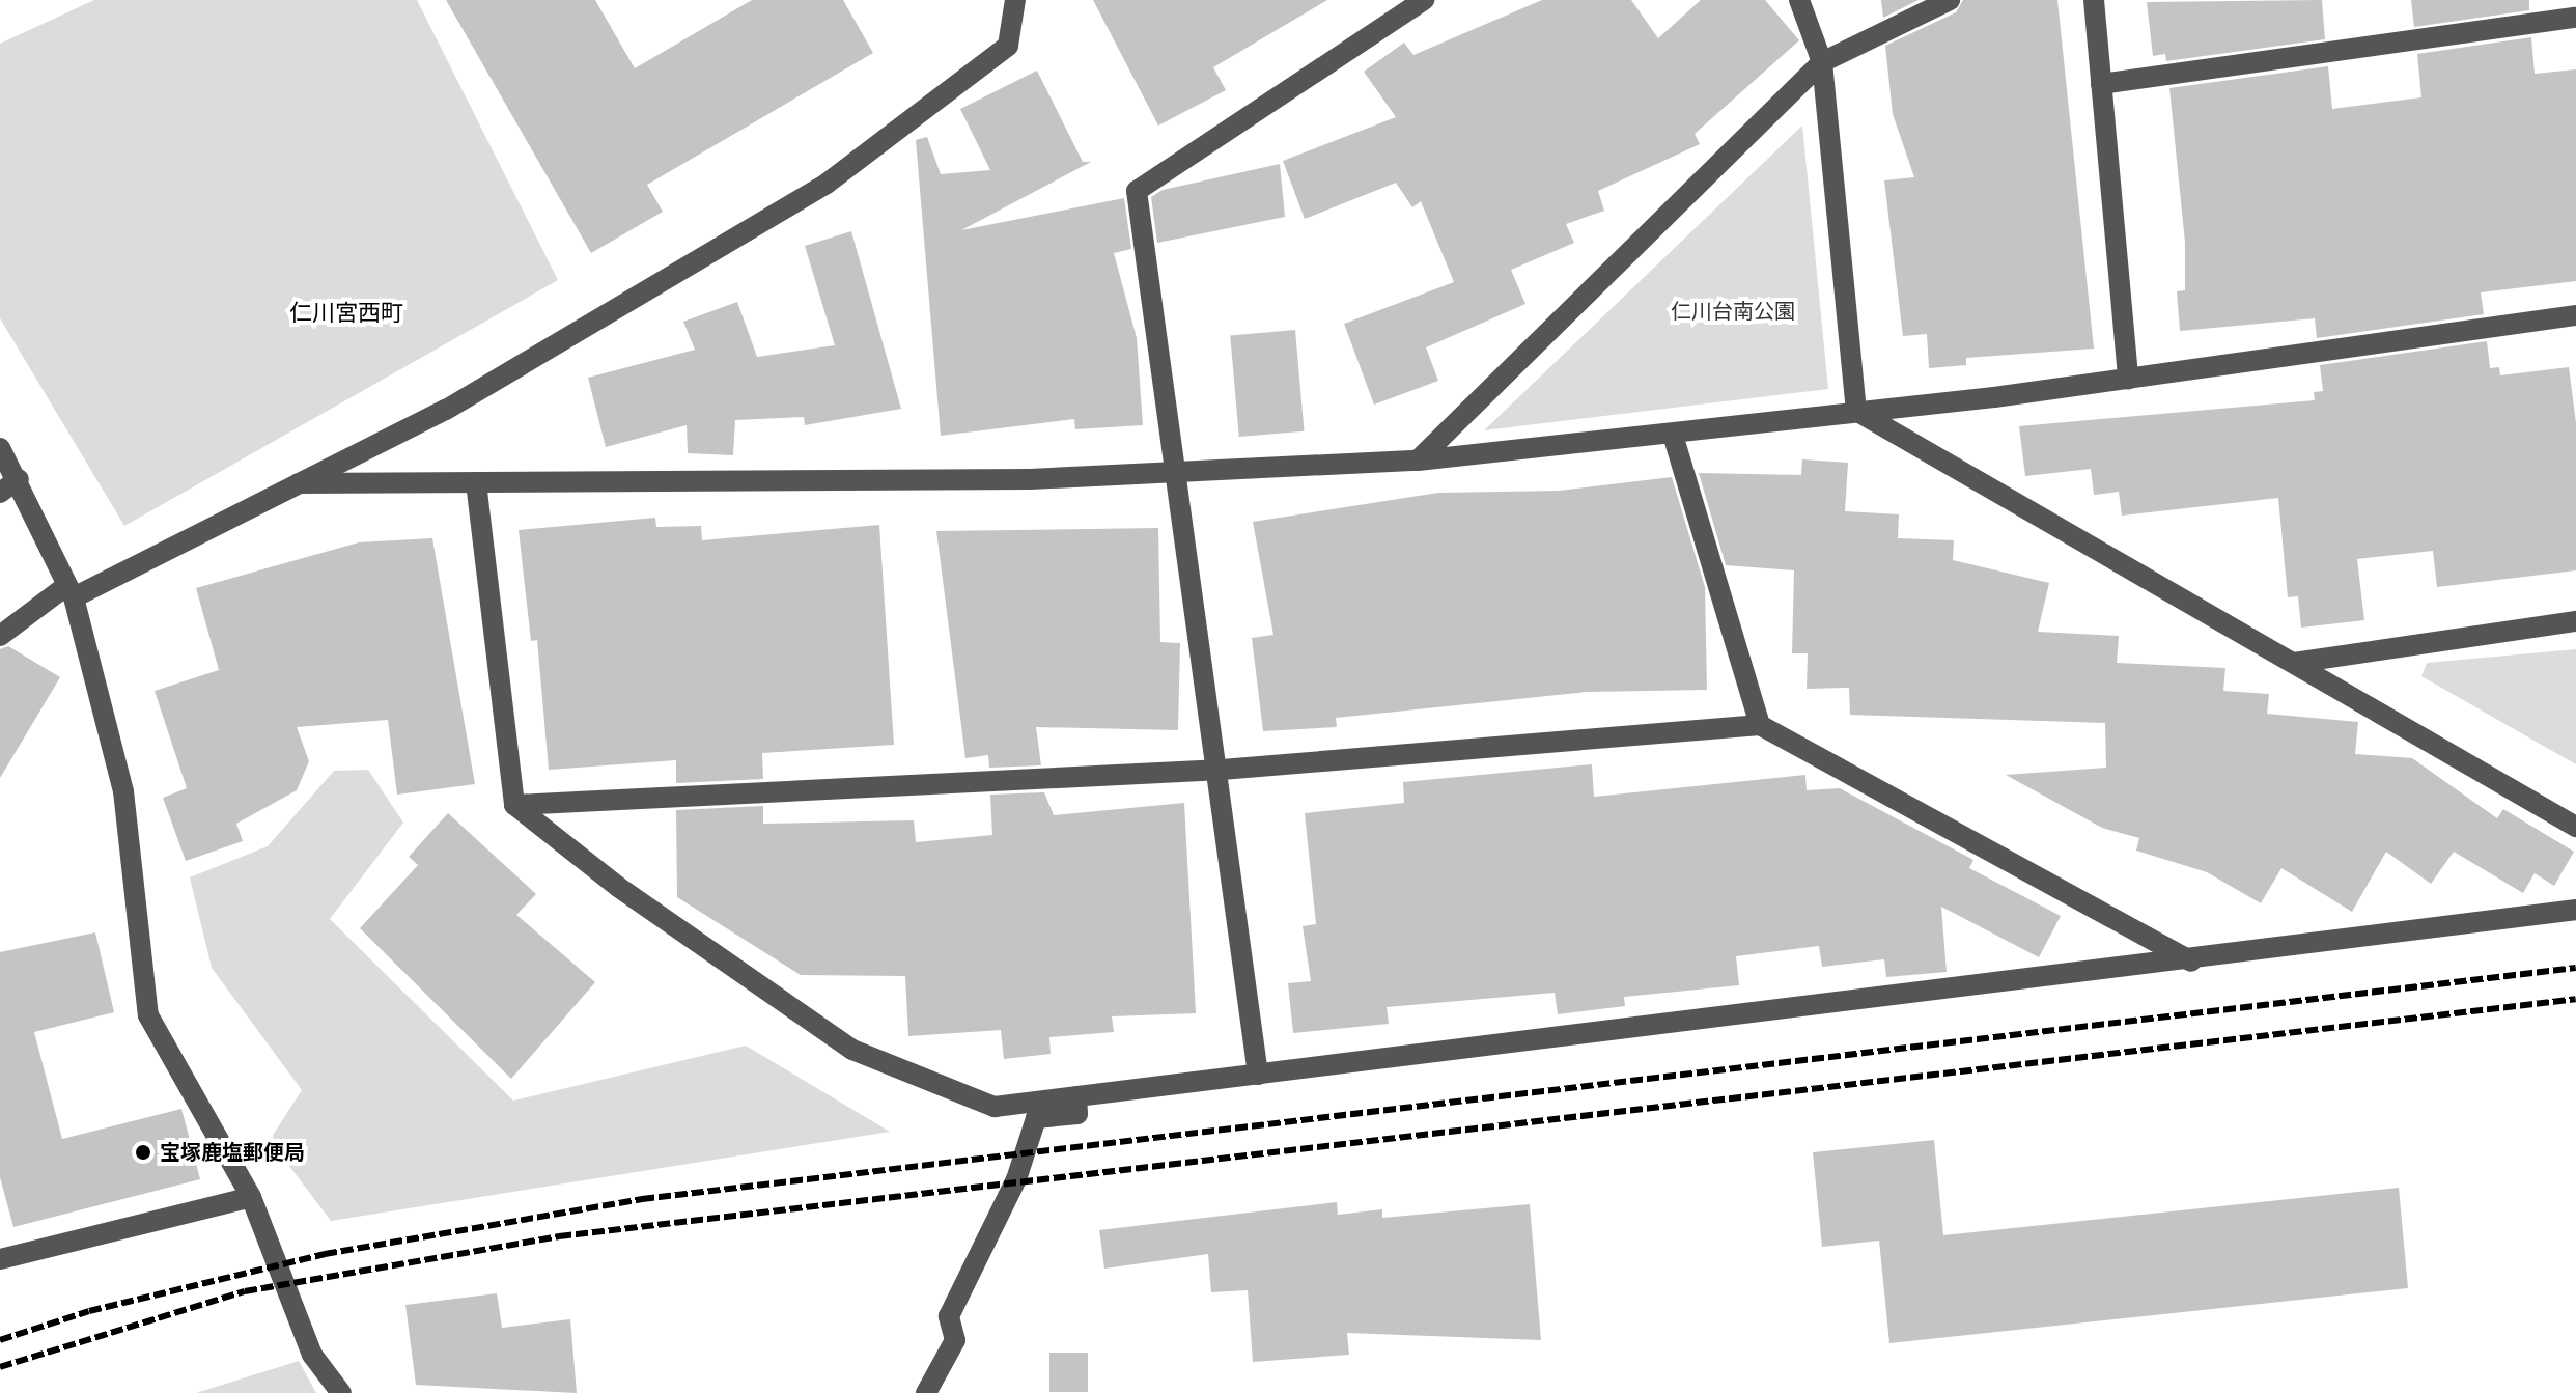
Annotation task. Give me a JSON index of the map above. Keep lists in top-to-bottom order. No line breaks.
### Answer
{"districts":["仁川宮西町"],"parks":["仁川台南公園"],"places":["宝塚鹿塩郵便局"]}
